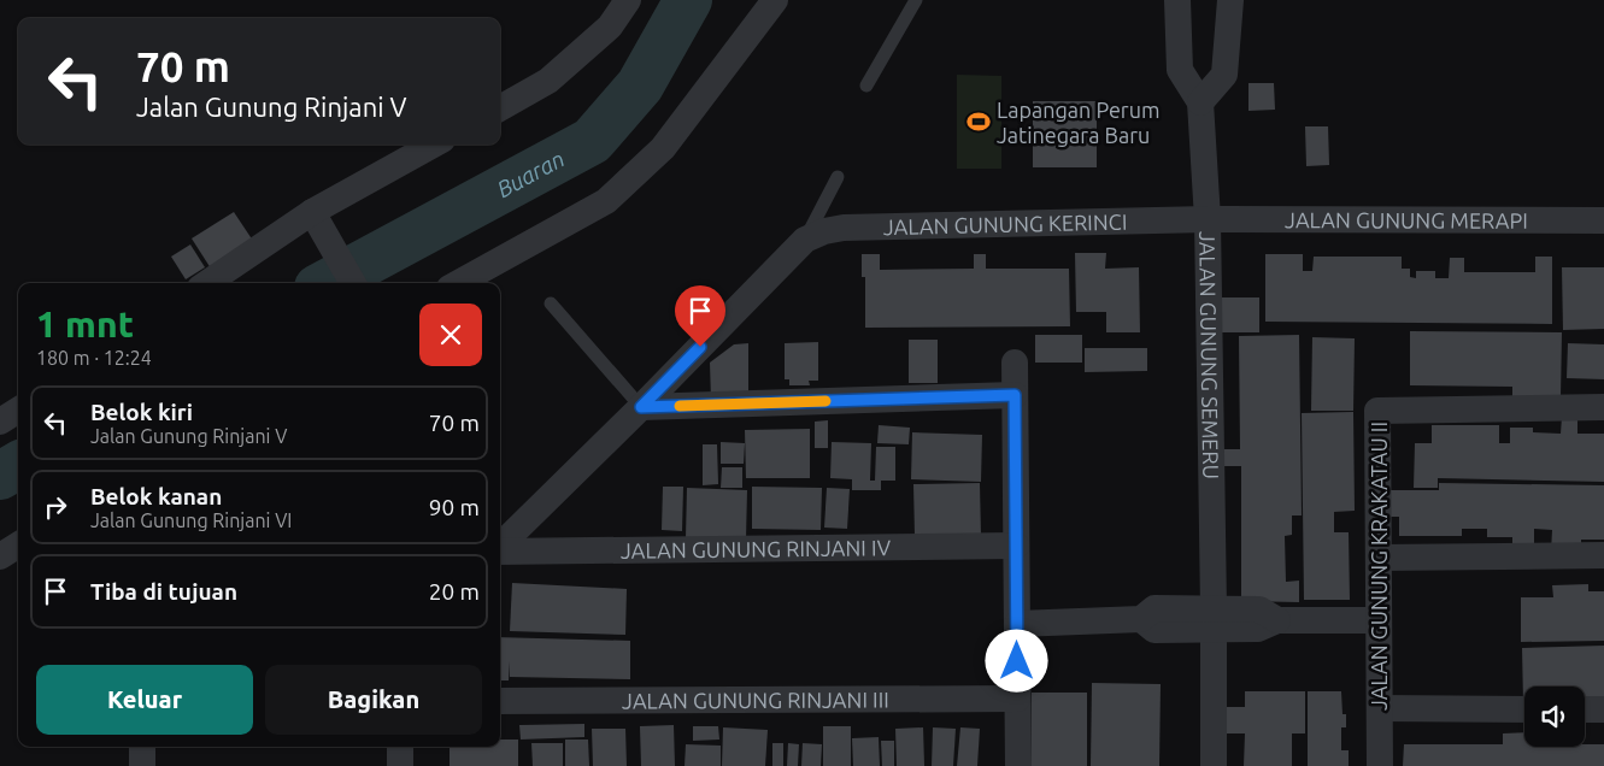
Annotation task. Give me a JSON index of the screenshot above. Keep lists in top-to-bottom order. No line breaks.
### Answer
{"streets":{"street":["JALAN GUNUNG MERAPI","JALAN GUNUNG KERINCI","JALAN GUNUNG SEMERU","JALAN GUNUNG RINJANI IV","JALAN GUNUNG KRAKATAU II","JALAN GUNUNG RINJANI III"]},"crossings":[["JALAN GUNUNG MERAPI","JALAN GUNUNG KERINCI"],["JALAN GUNUNG MERAPI","JALAN GUNUNG SEMERU"],["JALAN GUNUNG KERINCI","JALAN GUNUNG SEMERU"]],"water":["Buaran"],"places":{"sports":["Lapangan Perum Jatinegara Baru"]},"page":{"turn":["70 m","Jalan Gunung Rinjani V"],"heading":["1 mnt","180 m · 12:24"],"list":[{"name":"Belok kiri","note":"Jalan Gunung Rinjani V","value":"70 m"},{"name":"Belok kanan","note":"Jalan Gunung Rinjani VI","value":"90 m"},{"name":"Tiba di tujuan","value":"20 m"}],"buttons":["Keluar","Bagikan"]}}
